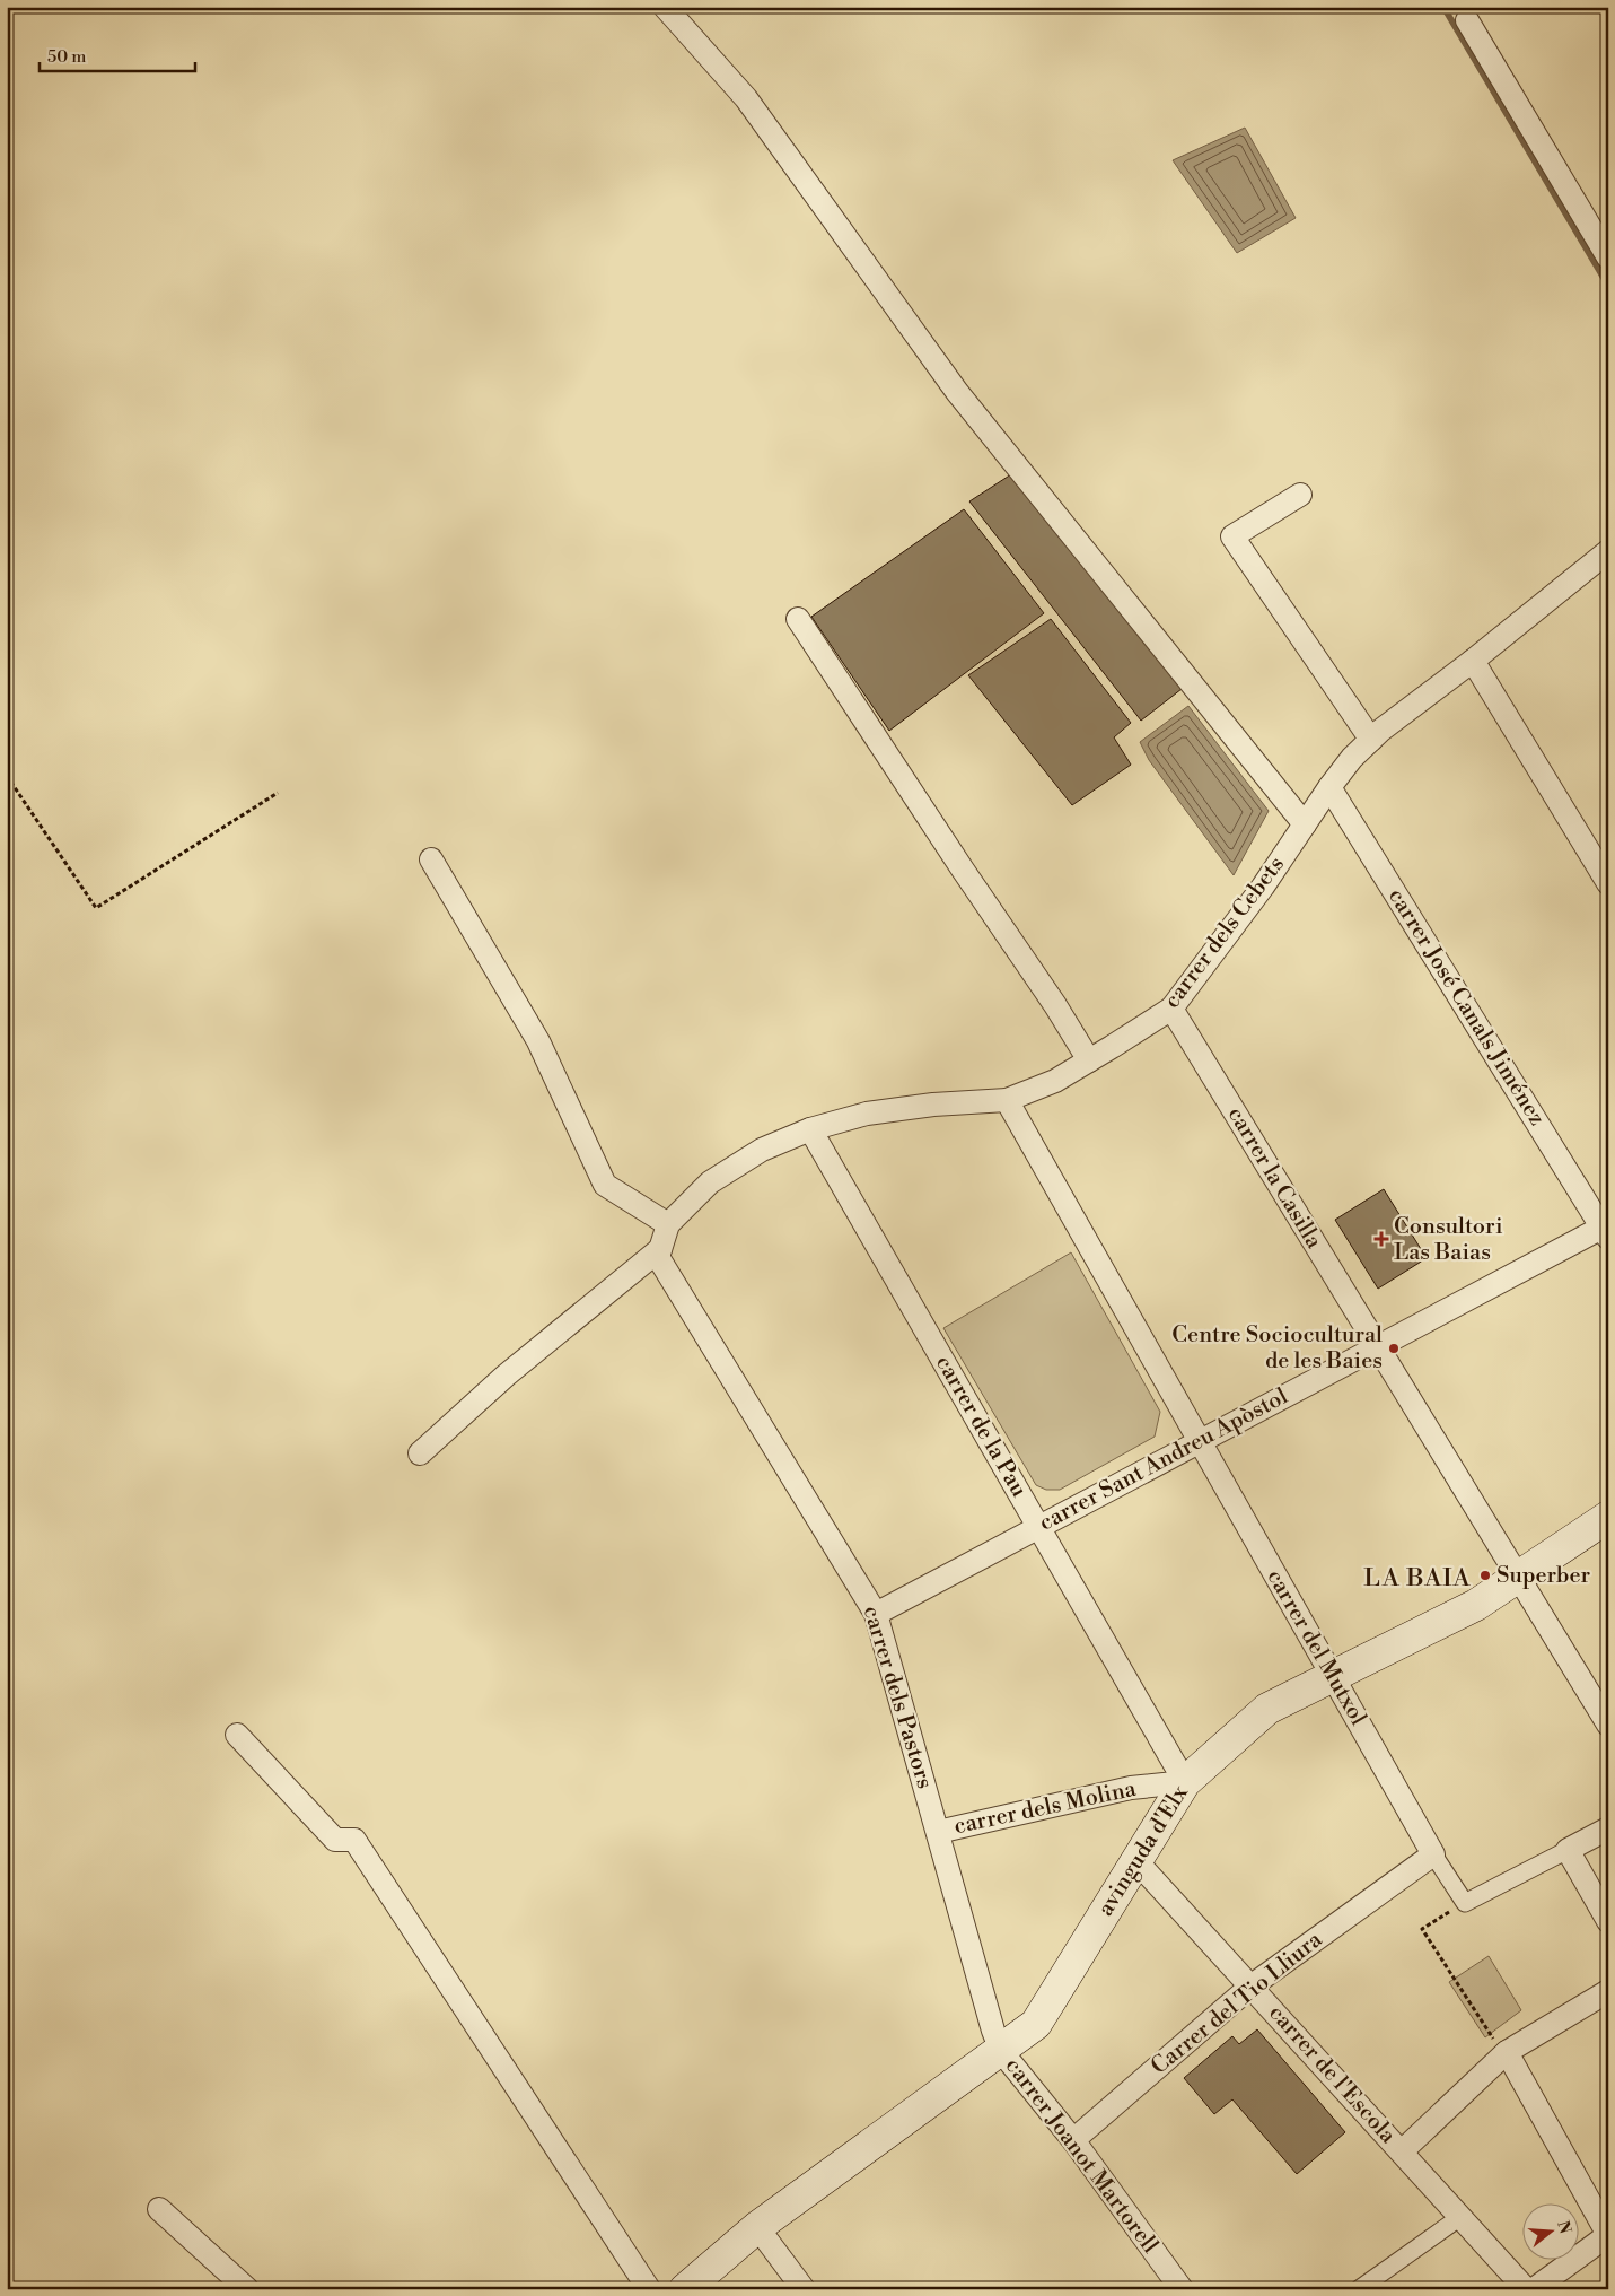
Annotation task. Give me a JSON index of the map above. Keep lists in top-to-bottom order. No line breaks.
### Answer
{"streets":{"main road":["avinguda d'Elx"],"street":["carrer dels Cebets","carrer José Canals Jiménez","carrer la Casilla","carrer de la Pau","carrer Sant Andreu Apòstol","carrer del Mutxol","carrer dels Pastors","carrer dels Molina","Carrer del Tio Lliura","carrer de l'Escola","carrer Joanot Martorell"]},"crossings":[["carrer dels Cebets","carrer José Canals Jiménez"],["carrer dels Cebets","carrer la Casilla"],["carrer dels Cebets","carrer de la Pau"],["carrer dels Cebets","carrer del Mutxol"],["carrer dels Cebets","carrer dels Pastors"],["carrer José Canals Jiménez","carrer Sant Andreu Apòstol"],["carrer la Casilla","carrer Sant Andreu Apòstol"],["carrer la Casilla","avinguda d'Elx"],["carrer de la Pau","carrer Sant Andreu Apòstol"],["carrer de la Pau","carrer dels Molina"],["carrer de la Pau","avinguda d'Elx"],["carrer Sant Andreu Apòstol","carrer del Mutxol"],["carrer Sant Andreu Apòstol","carrer dels Pastors"],["carrer del Mutxol","avinguda d'Elx"],["carrer del Mutxol","Carrer del Tio Lliura"],["carrer dels Pastors","carrer dels Molina"],["carrer dels Pastors","avinguda d'Elx"],["carrer dels Pastors","carrer Joanot Martorell"],["carrer dels Molina","avinguda d'Elx"],["avinguda d'Elx","carrer de l'Escola"],["avinguda d'Elx","carrer Joanot Martorell"],["Carrer del Tio Lliura","carrer de l'Escola"],["Carrer del Tio Lliura","carrer Joanot Martorell"]],"districts":["LA BAIA"],"places":{"health":["Consultori Las Baias"],"other":["Centre Sociocultural de les Baies","Superber"]},"scale_bar":"50 m","north":"right"}
